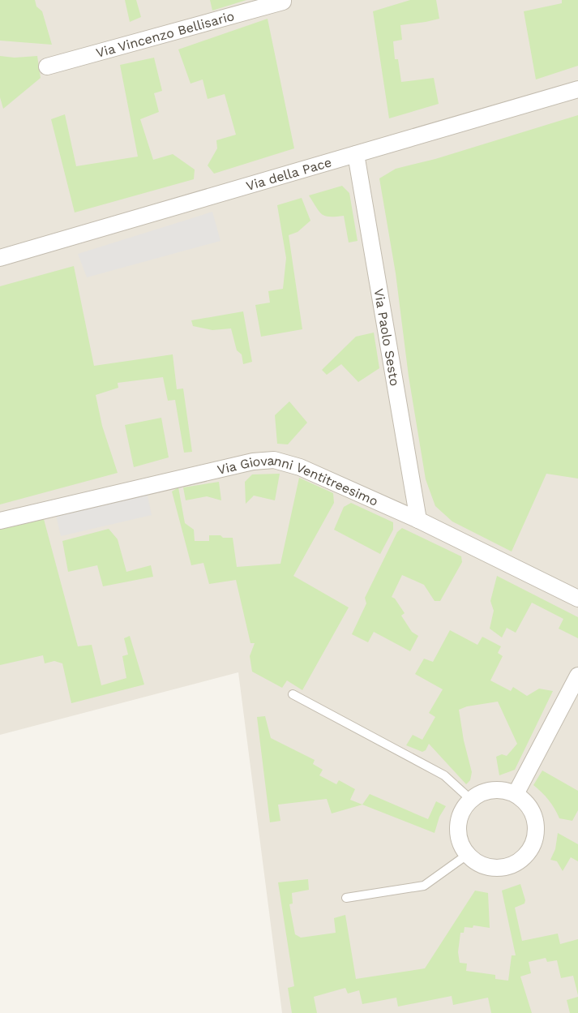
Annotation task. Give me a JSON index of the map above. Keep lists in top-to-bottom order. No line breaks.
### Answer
{"streets":{"street":["Via Vincenzo Bellisario","Via della Pace","Via Paolo Sesto","Via Giovanni Ventitreesimo"]},"crossings":[["Via della Pace","Via Paolo Sesto"],["Via Paolo Sesto","Via Giovanni Ventitreesimo"]]}
